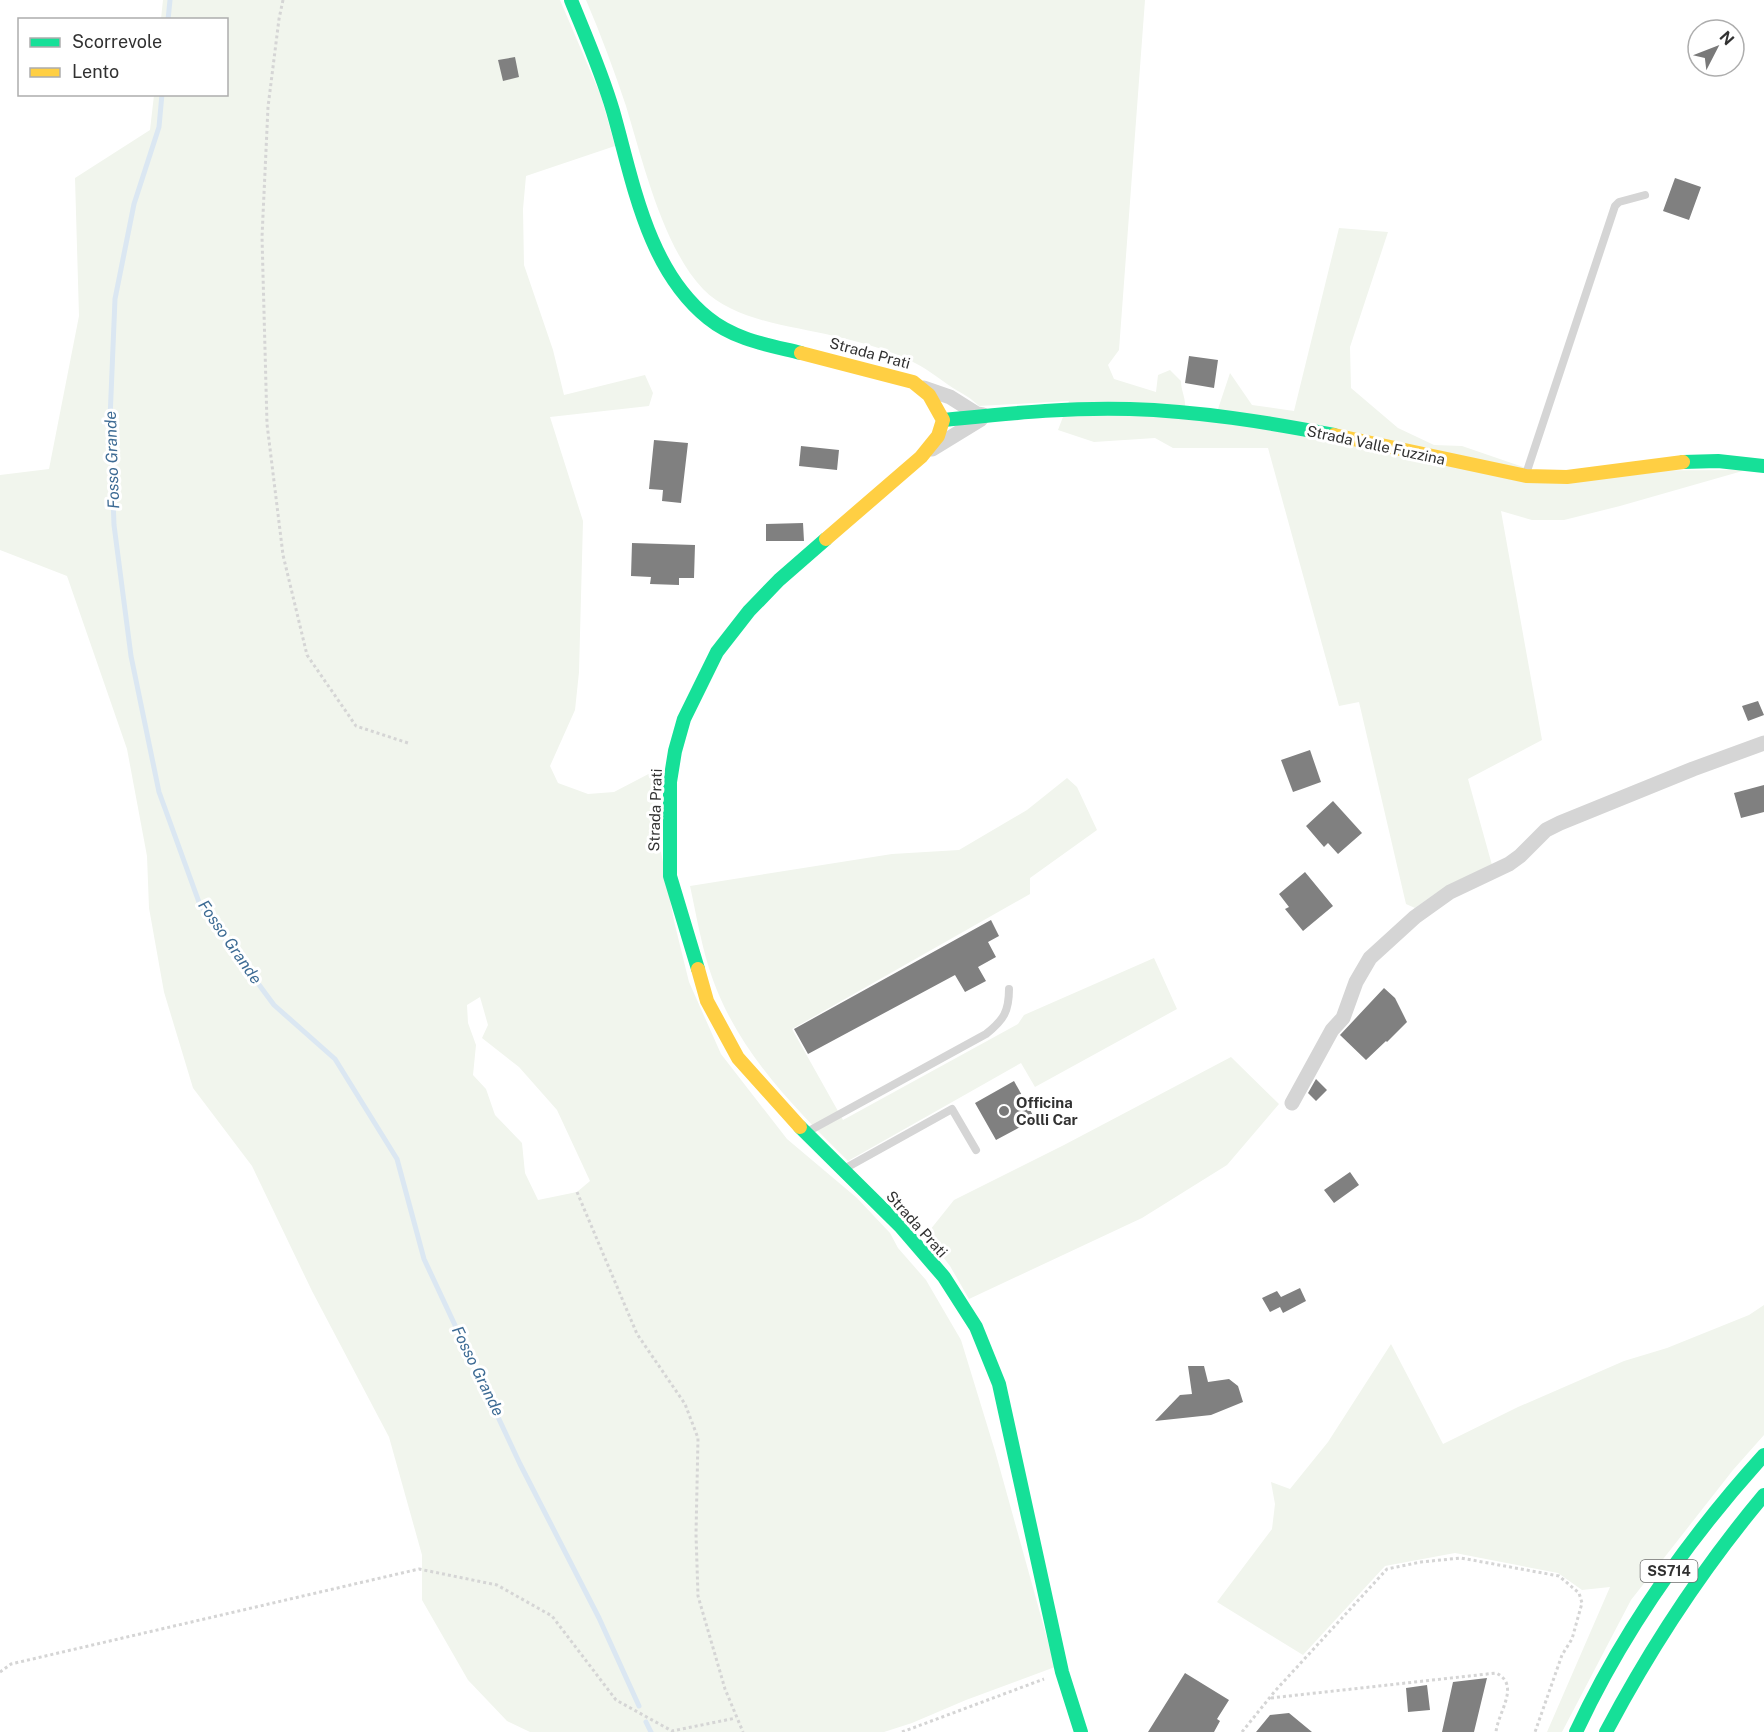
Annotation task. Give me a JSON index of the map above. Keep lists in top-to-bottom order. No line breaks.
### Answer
{"streets":{"main road":["Strada Prati","Strada Valle Fuzzina","SS714"]},"crossings":[["Strada Prati","Strada Valle Fuzzina"]],"water":["Fosso Grande"],"places":["Officina Colli Car"],"legend":["Scorrevole","Lento"],"north":"top right"}
